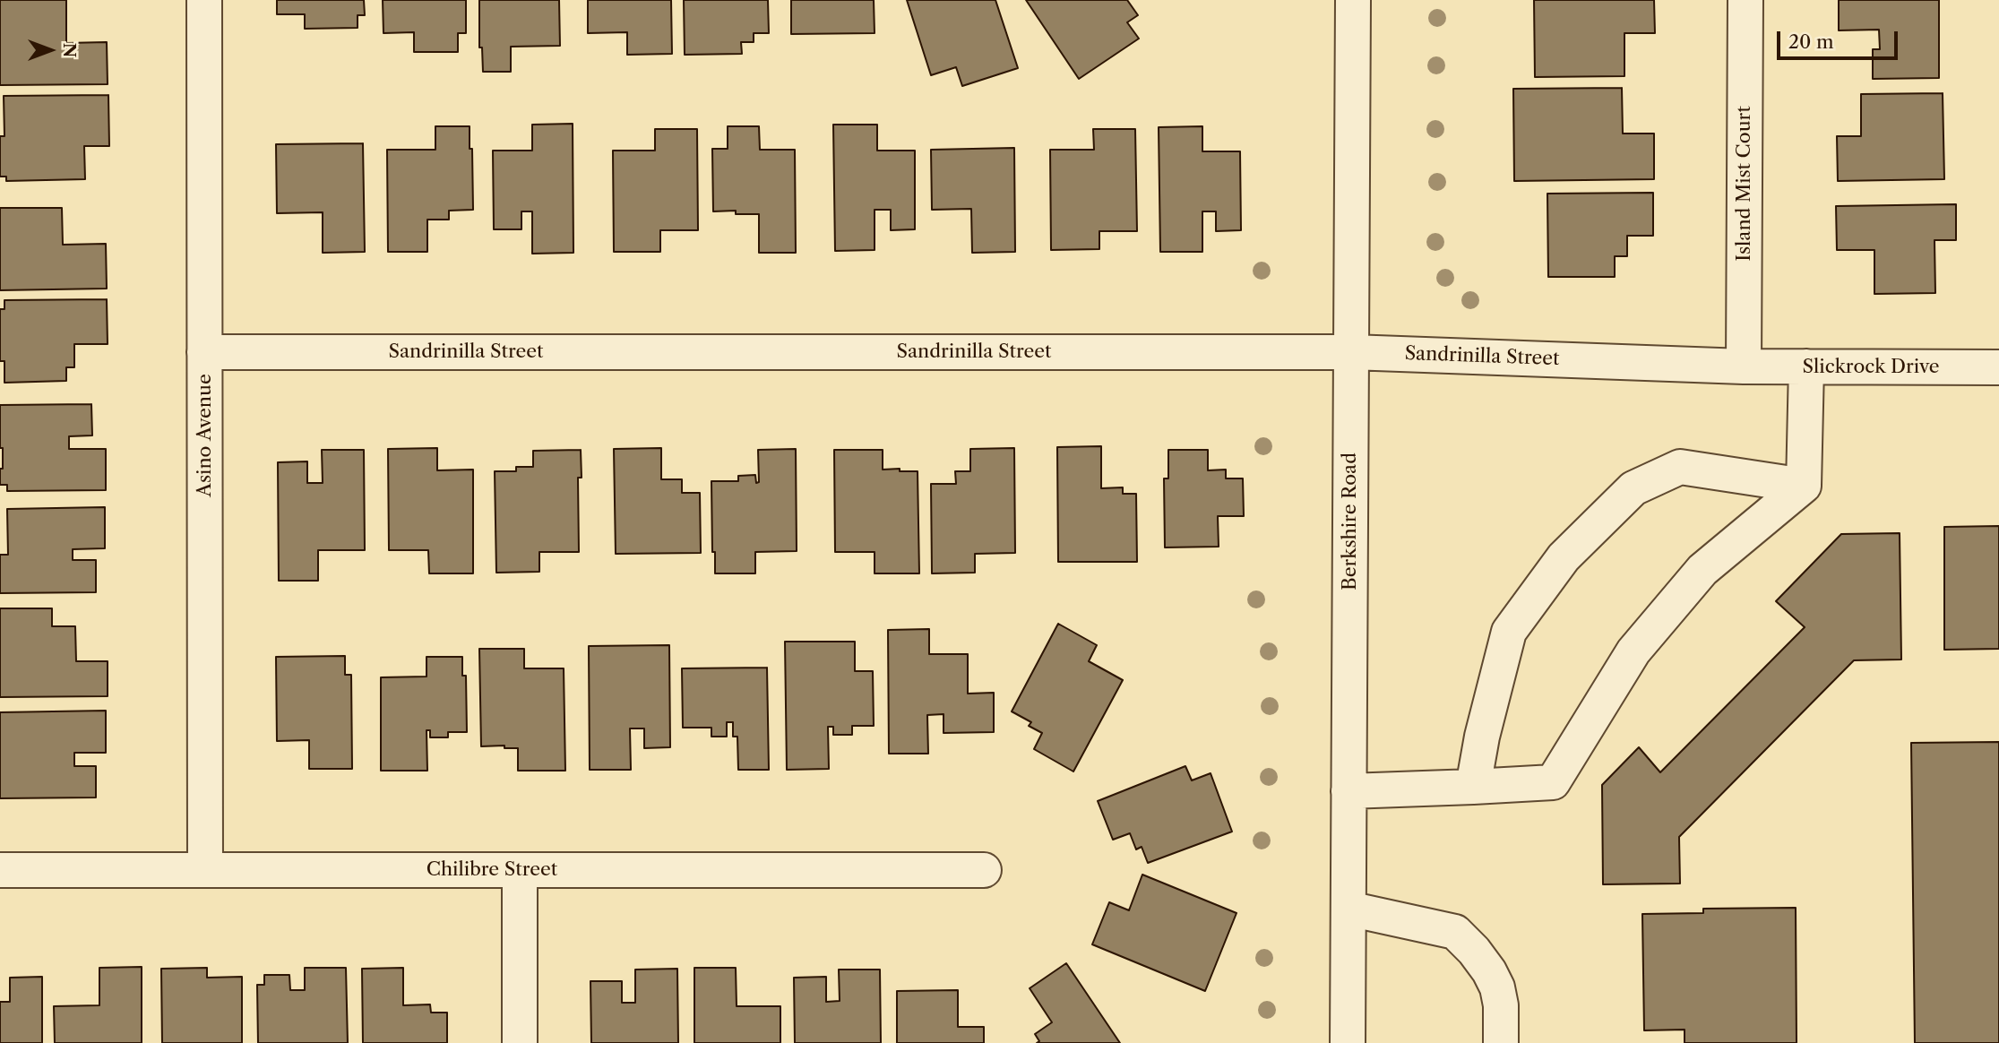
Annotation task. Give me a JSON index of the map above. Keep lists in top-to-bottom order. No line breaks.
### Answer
{"streets":{"street":["Island Mist Court","Sandrinilla Street","Slickrock Drive","Asino Avenue","Berkshire Road","Chilibre Street"]},"crossings":[["Island Mist Court","Sandrinilla Street"],["Island Mist Court","Slickrock Drive"],["Sandrinilla Street","Slickrock Drive"],["Sandrinilla Street","Asino Avenue"],["Sandrinilla Street","Berkshire Road"],["Asino Avenue","Chilibre Street"]],"scale_bar":"20 m","north":"right"}
